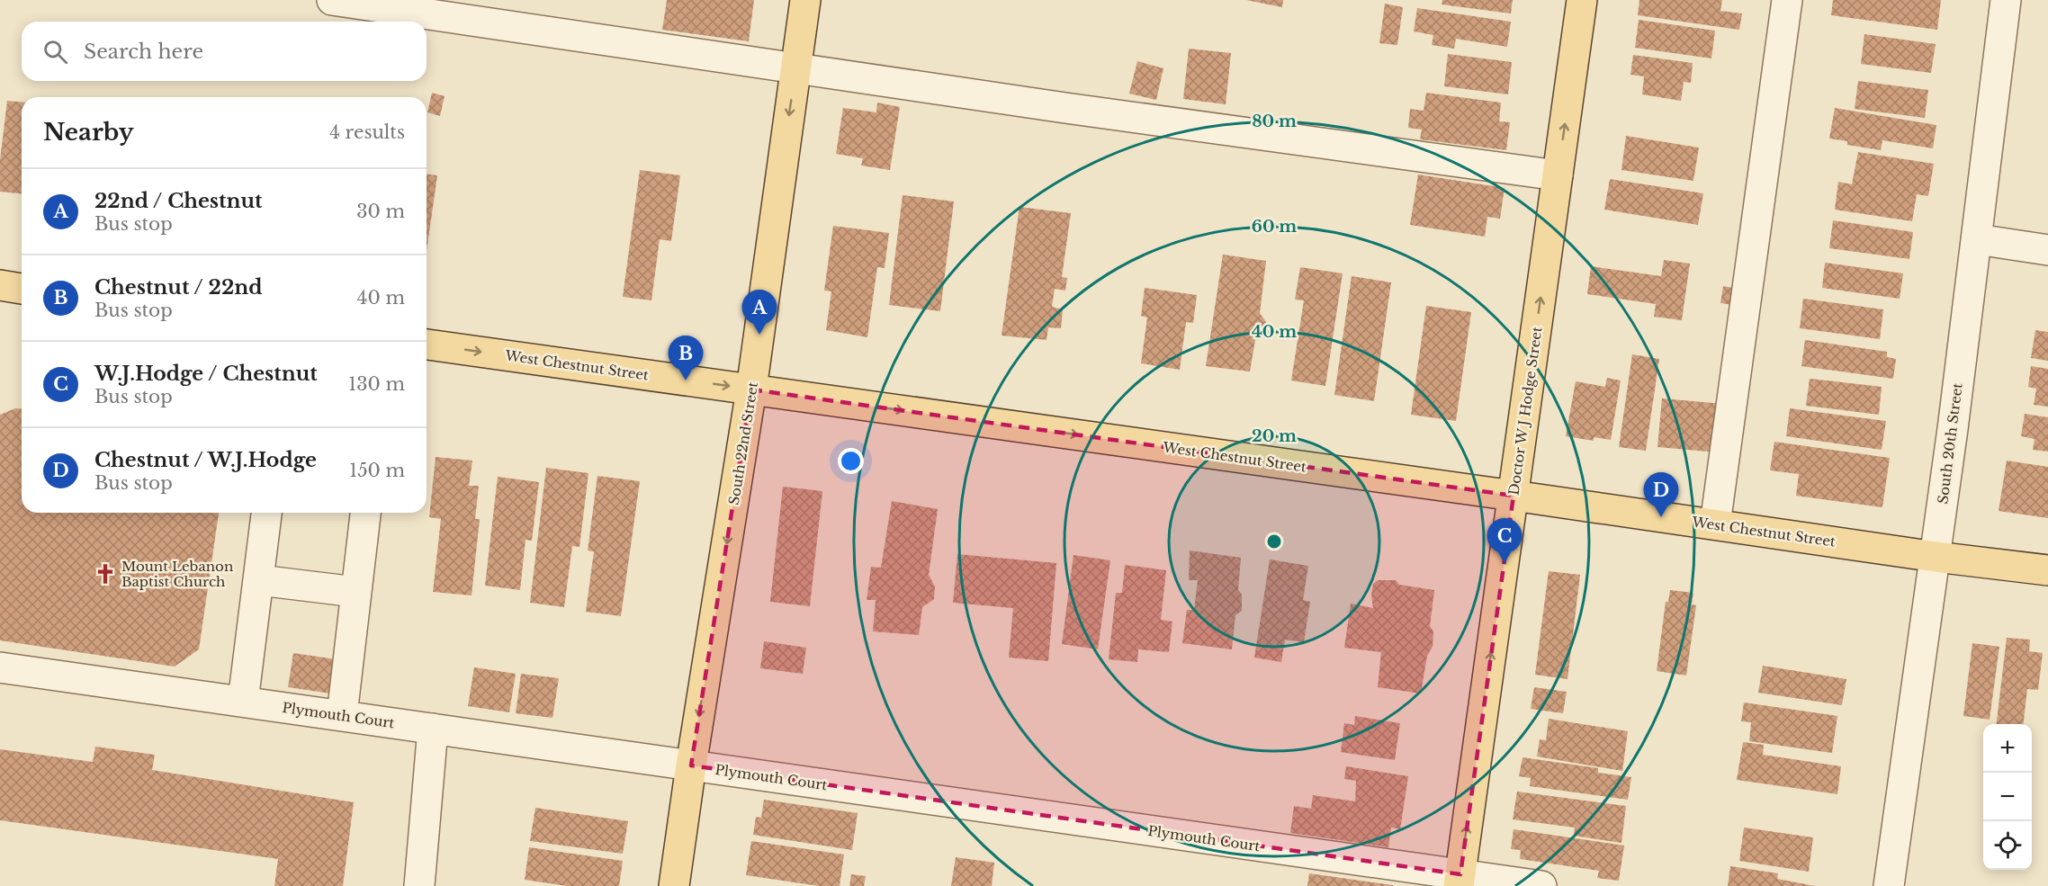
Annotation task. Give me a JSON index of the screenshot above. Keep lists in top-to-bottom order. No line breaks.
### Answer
{"streets":{"main road":["West Chestnut Street","Doctor W J Hodge Street","South 22nd Street"],"street":["South 20th Street","Plymouth Court"]},"crossings":[["West Chestnut Street","Doctor W J Hodge Street"],["West Chestnut Street","South 22nd Street"],["West Chestnut Street","South 20th Street"],["Doctor W J Hodge Street","Plymouth Court"],["South 22nd Street","Plymouth Court"]],"one_way":["West Chestnut Street","Doctor W J Hodge Street","South 22nd Street"],"places":{"church":["Mount Lebanon Baptist Church"]},"page":{"search":"Search here","heading":["Nearby","4 results"],"list":[{"mark":"A","name":"22nd / Chestnut","note":"Bus stop","value":"30 m"},{"mark":"B","name":"Chestnut / 22nd","note":"Bus stop","value":"40 m"},{"mark":"C","name":"W.J.Hodge / Chestnut","note":"Bus stop","value":"130 m"},{"mark":"D","name":"Chestnut / W.J.Hodge","note":"Bus stop","value":"150 m"}],"pins":["A","B","D","C"],"map_buttons":["+","−"]},"rings":["80 m","60 m","40 m","20 m"]}
